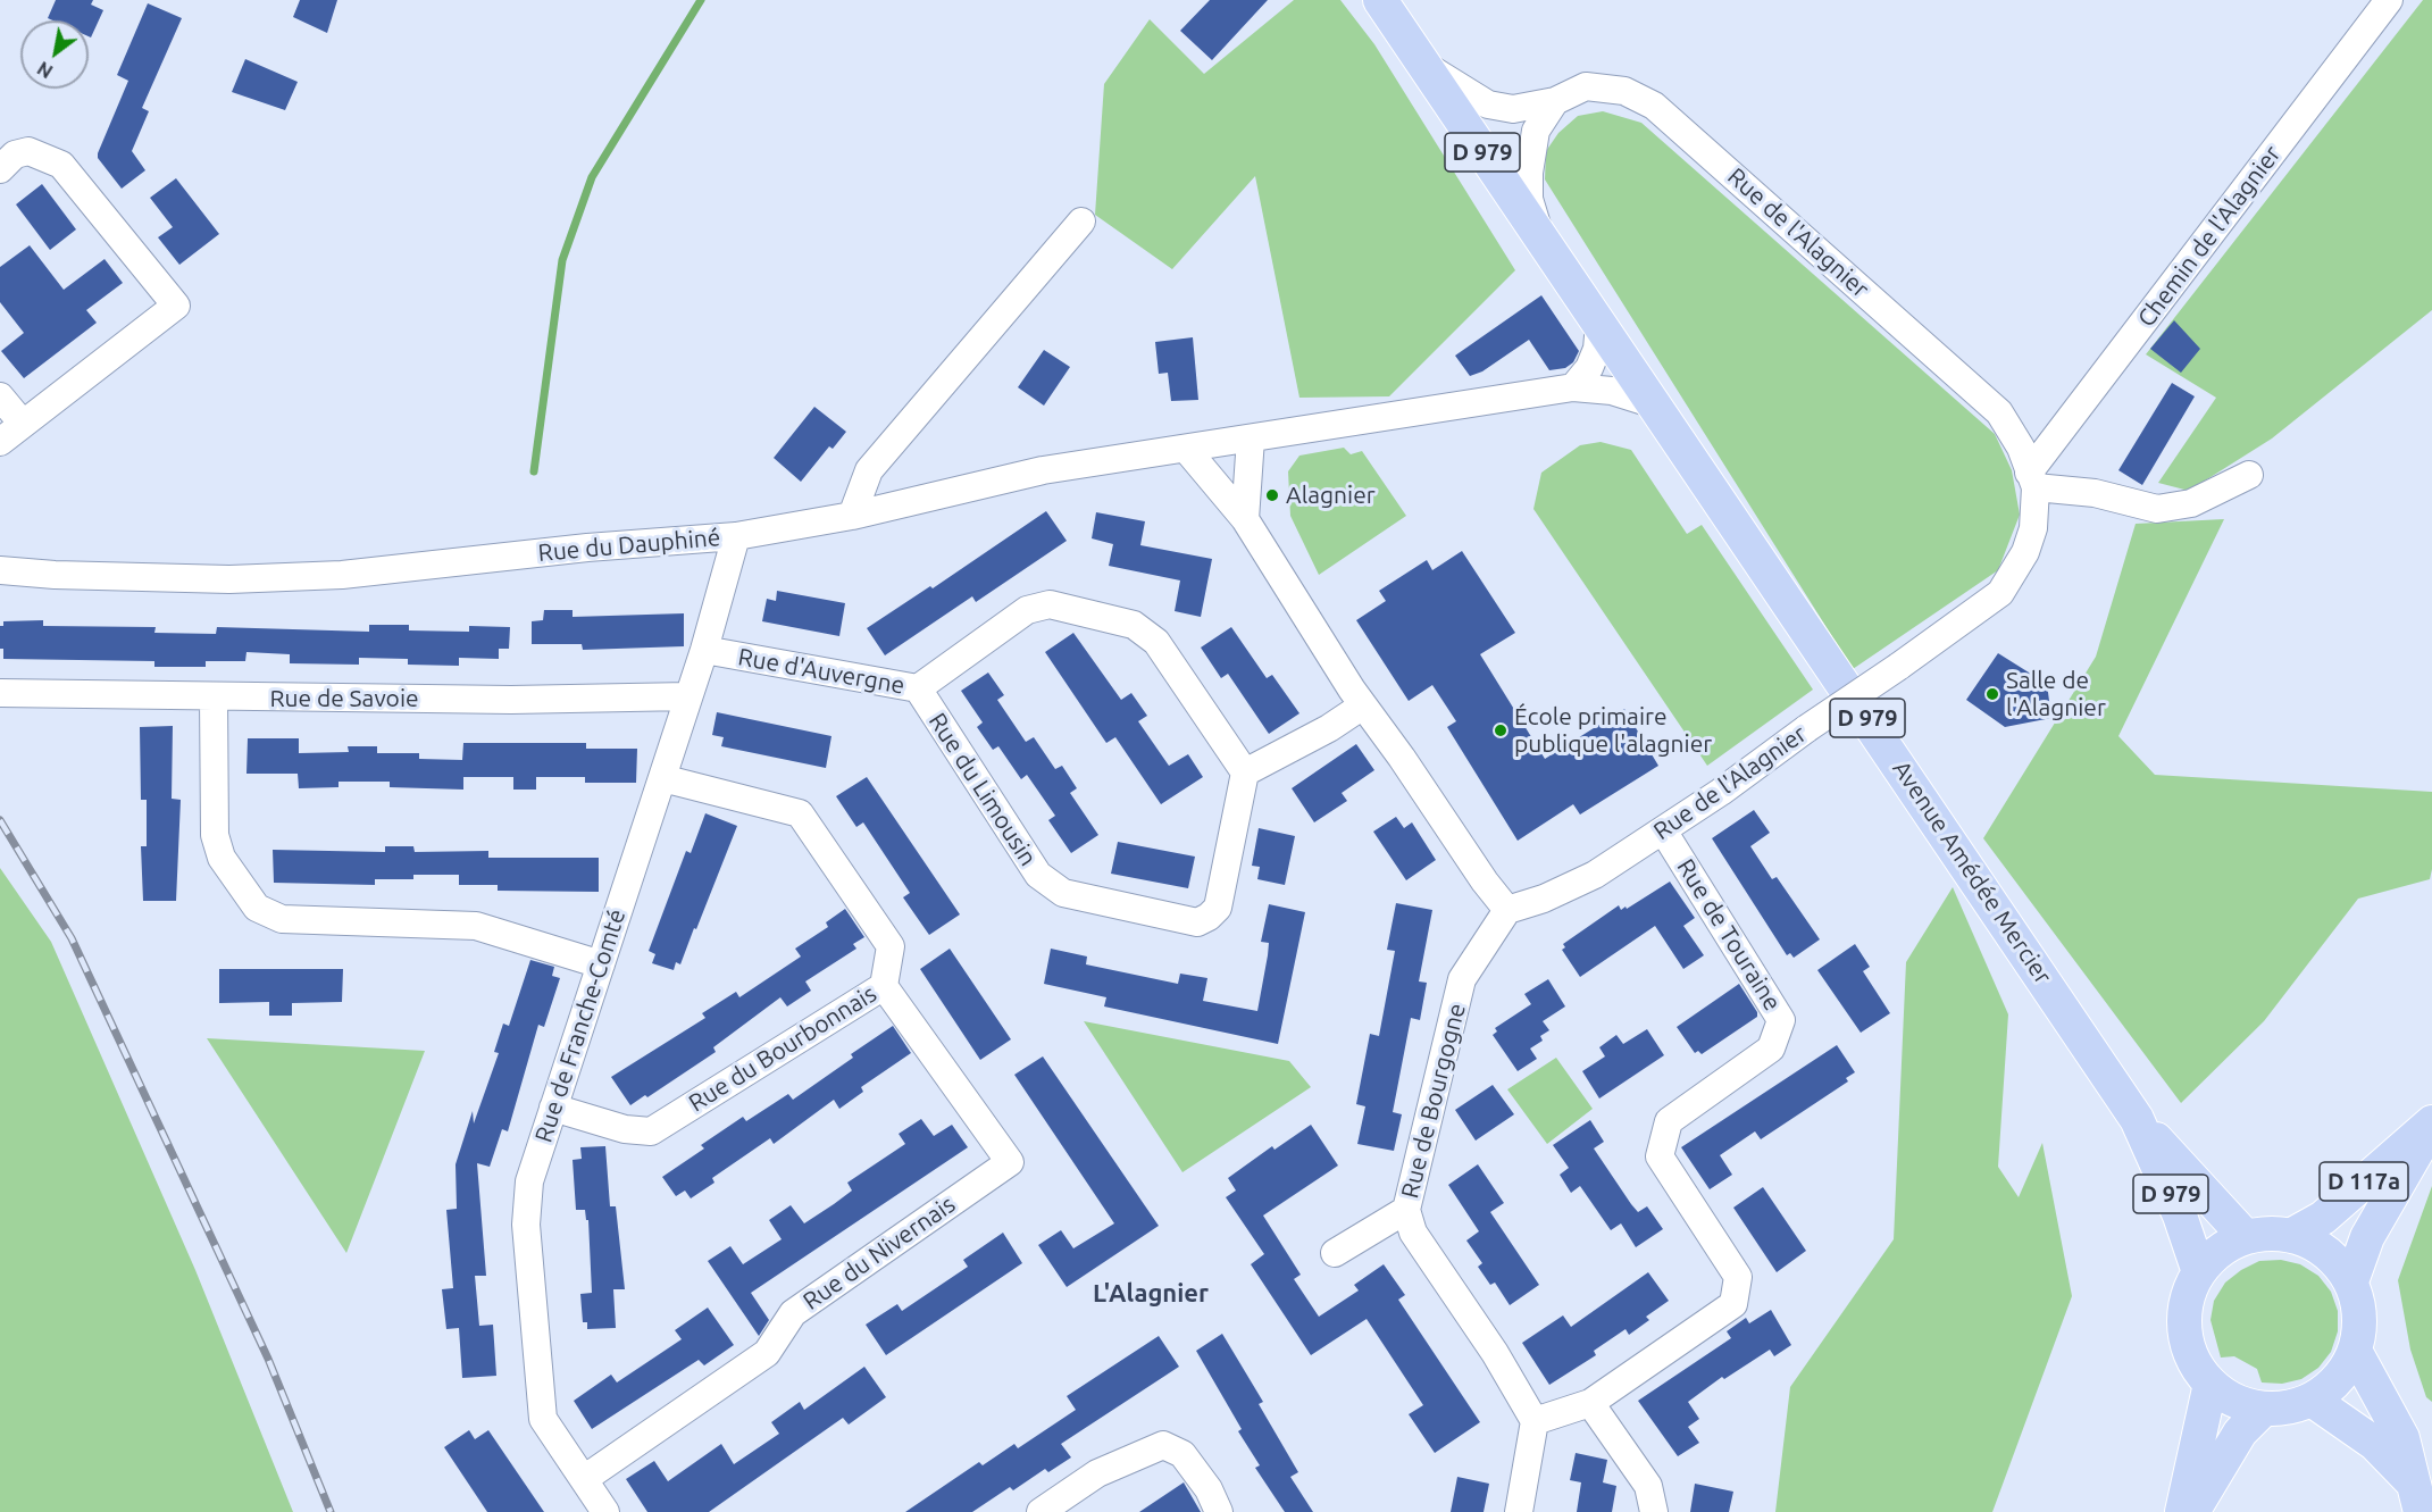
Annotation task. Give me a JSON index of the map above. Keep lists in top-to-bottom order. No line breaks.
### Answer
{"streets":{"main road":["D 979","Avenue Amédée Mercier","D 117a"],"street":["Rue de l'Alagnier","Chemin de l'Alagnier","Rue du Dauphiné","Rue d'Auvergne","Rue de Savoie","Rue du Limousin","Rue de Touraine","Rue de Franche-Comté","Rue du Bourbonnais","Rue de Bourgogne","Rue du Nivernais"]},"crossings":[["D 979","Rue de l'Alagnier"],["D 979","Avenue Amédée Mercier"],["Rue de l'Alagnier","Chemin de l'Alagnier"],["Rue de l'Alagnier","Rue de Touraine"],["Rue de l'Alagnier","Rue de Bourgogne"],["Rue du Dauphiné","Rue de Franche-Comté"],["Rue d'Auvergne","Rue du Limousin"],["Rue d'Auvergne","Rue de Franche-Comté"],["Rue de Savoie","Rue de Franche-Comté"],["Avenue Amédée Mercier","D 117a"],["Rue de Touraine","Rue de Bourgogne"],["Rue de Franche-Comté","Rue du Bourbonnais"],["Rue de Franche-Comté","Rue du Nivernais"],["Rue du Bourbonnais","Rue du Nivernais"]],"districts":["L'Alagnier"],"places":["Alagnier","Salle de l'Alagnier","École primaire publique l'alagnier"],"north":"bottom left"}
